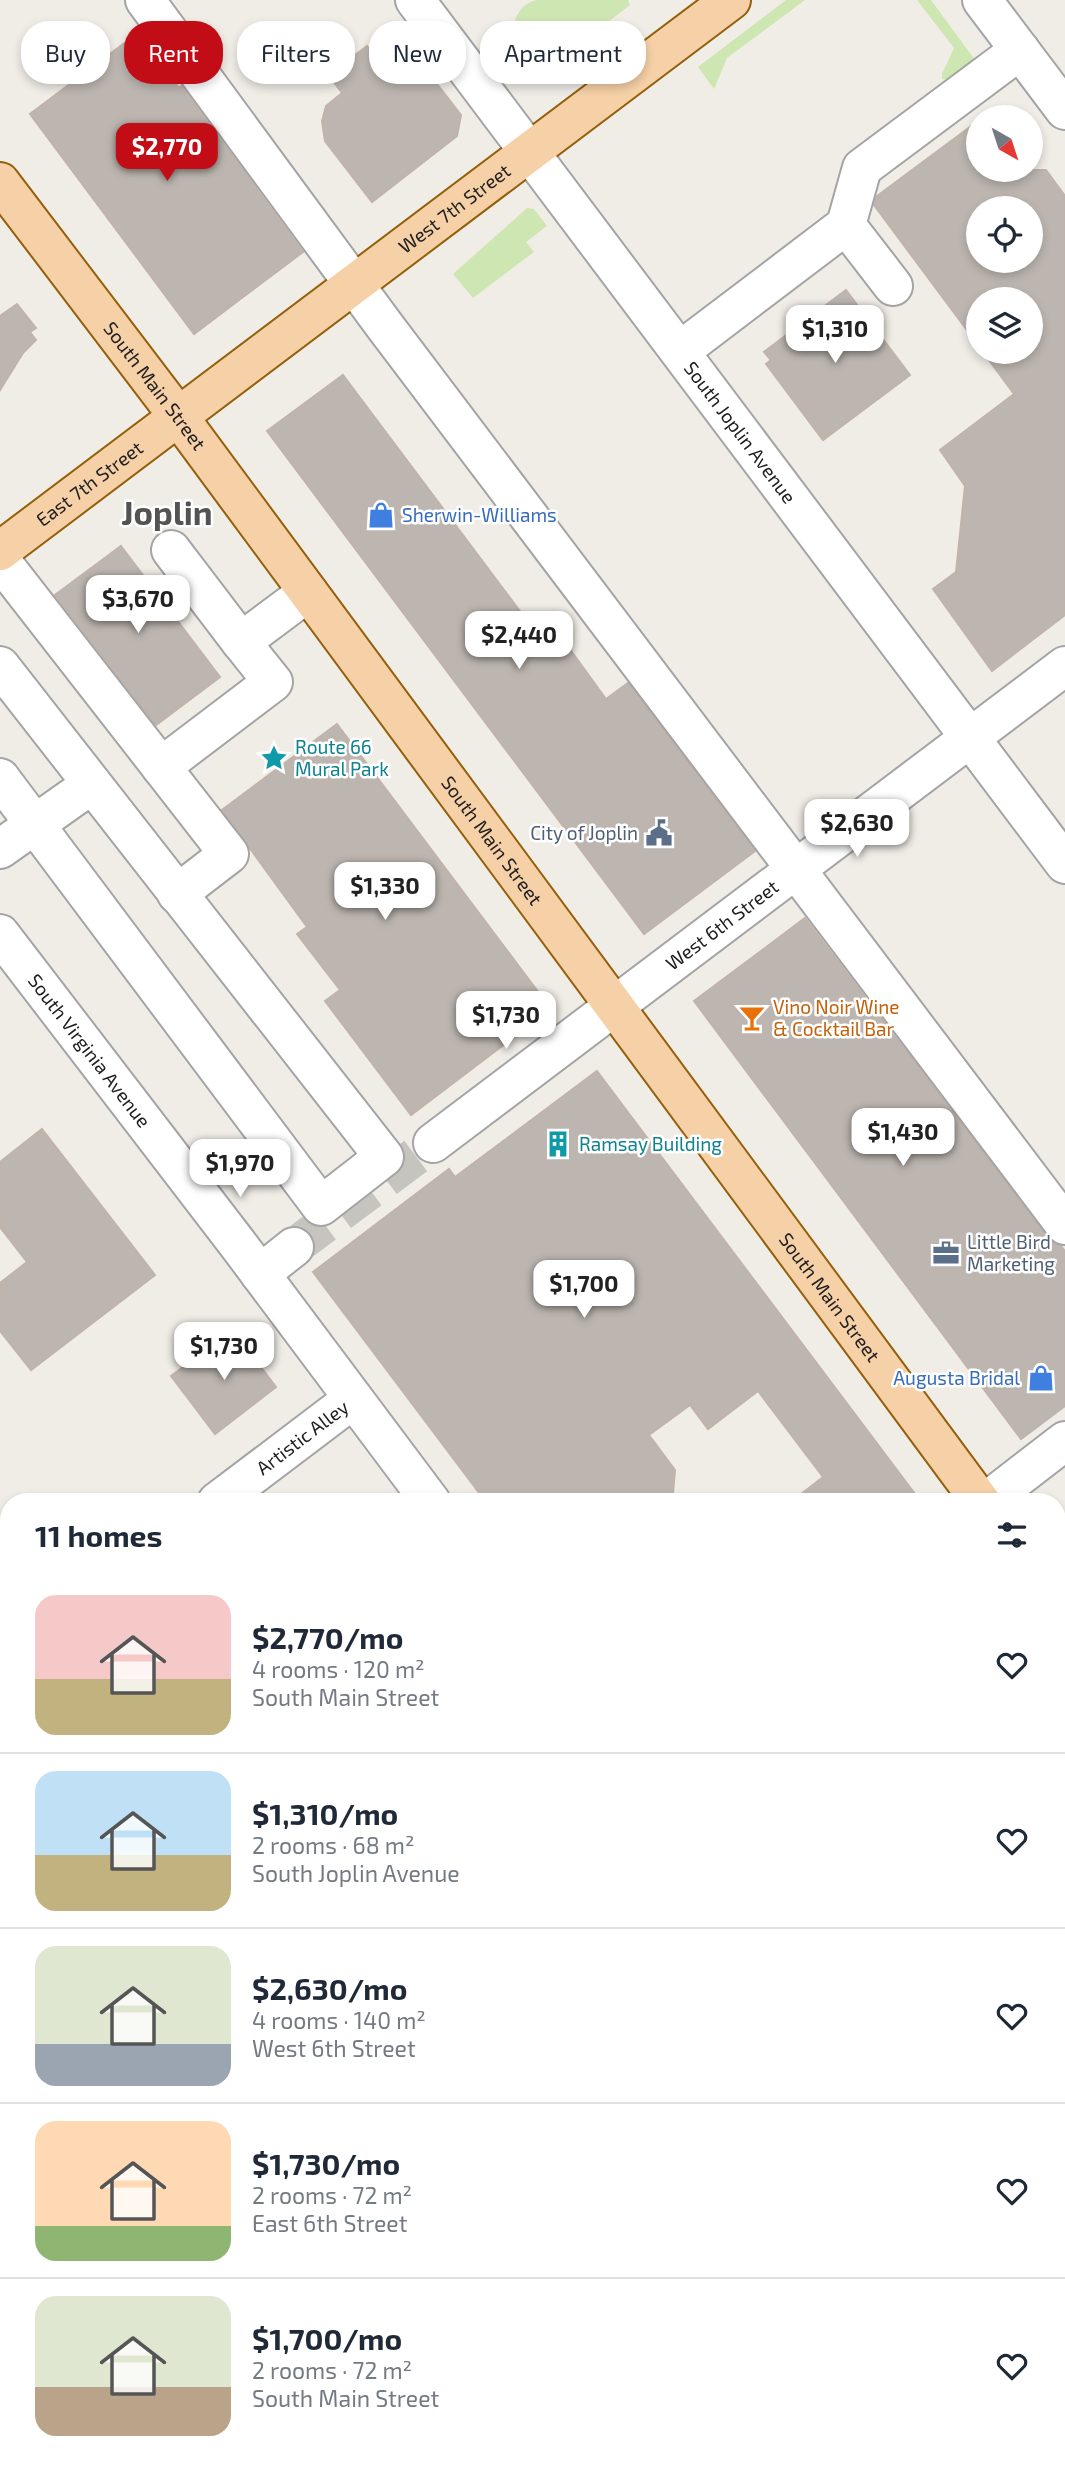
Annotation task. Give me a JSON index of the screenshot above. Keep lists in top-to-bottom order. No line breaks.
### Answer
{"streets":{"main road":["West 7th Street","South Main Street","East 7th Street"],"street":["South Joplin Avenue","West 6th Street","South Virginia Avenue","Artistic Alley"]},"crossings":[["West 7th Street","South Main Street"],["West 7th Street","South Joplin Avenue"],["West 7th Street","East 7th Street"],["South Main Street","East 7th Street"],["South Main Street","West 6th Street"],["South Joplin Avenue","West 6th Street"],["South Virginia Avenue","Artistic Alley"]],"districts":["Joplin"],"places":{"shop":["Sherwin-Williams","Augusta Bridal"],"place":["Route 66 Mural Park"],"public building":["City of Joplin"],"bar":["Vino Noir Wine & Cocktail Bar"],"building":["Ramsay Building"],"office":["Little Bird Marketing"]},"north":"bottom right","page":{"chip":["Buy","Rent","Filters","New","Apartment"],"price":["$2,770","$1,310","$3,670","$2,440","$2,630","$1,330","$1,730","$1,430","$1,970","$1,700","$1,730"],"heading":"11 homes","list":[{"name":"$2,770/mo","note":"4 rooms · 120 m² · South Main Street"},{"name":"$1,310/mo","note":"2 rooms · 68 m² · South Joplin Avenue"},{"name":"$2,630/mo","note":"4 rooms · 140 m² · West 6th Street"},{"name":"$1,730/mo","note":"2 rooms · 72 m² · East 6th Street"},{"name":"$1,700/mo","note":"2 rooms · 72 m² · South Main Street"}]}}
